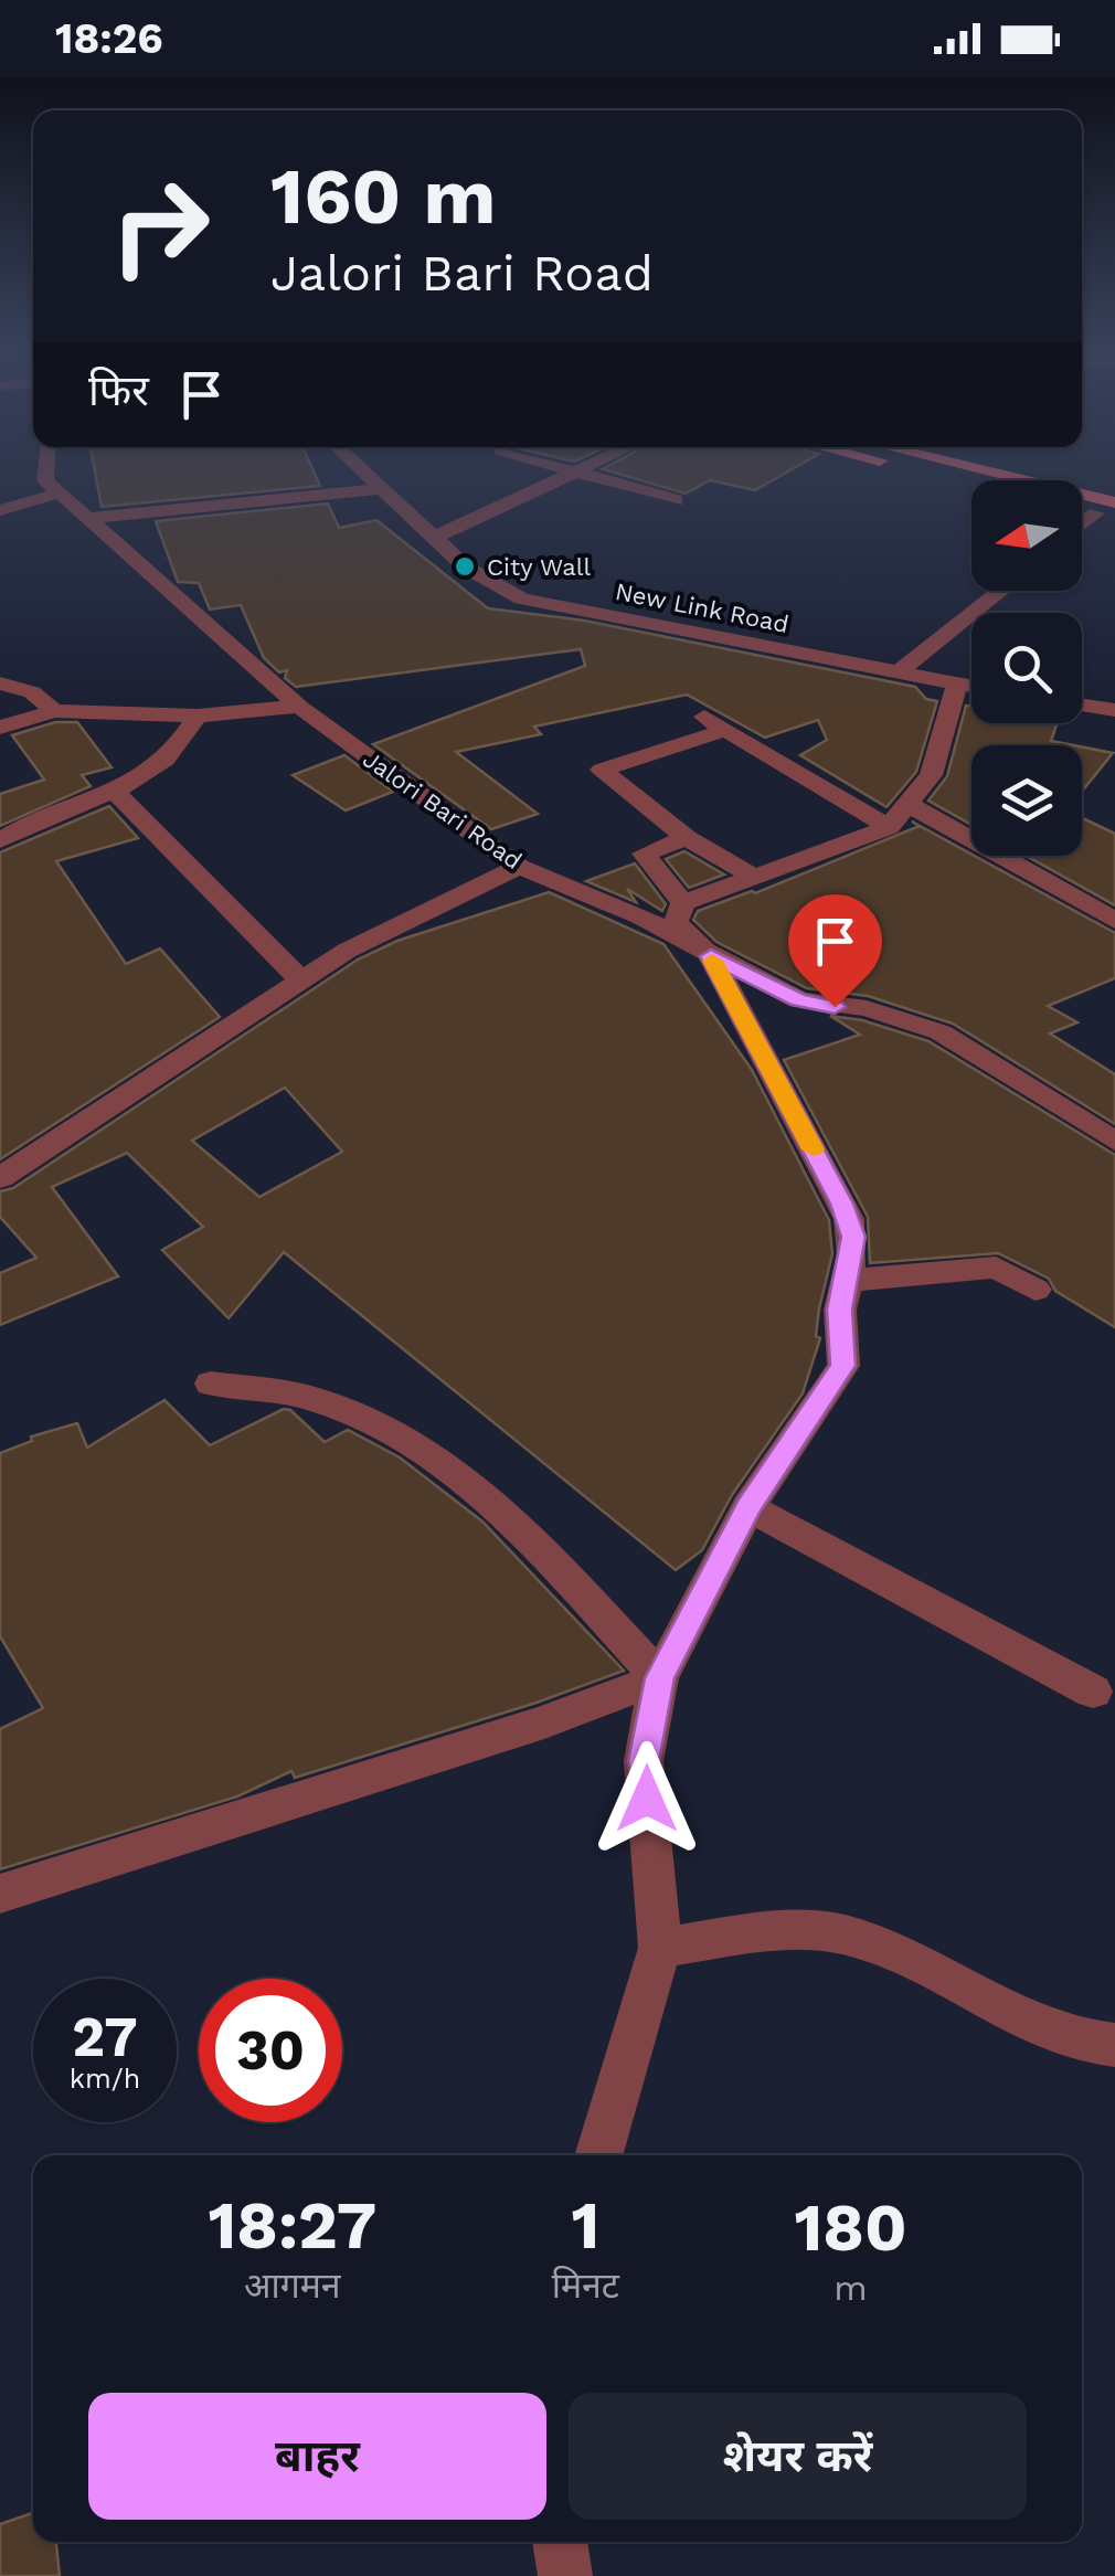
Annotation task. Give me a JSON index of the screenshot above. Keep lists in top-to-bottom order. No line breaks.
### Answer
{"streets":{"street":["New Link Road","Jalori Bari Road"]},"places":["City Wall"],"north":"left","page":{"status":"18:26","turn":["160 m","Jalori Bari Road"],"then":"फिर","speed":"27 km/h","limit":"30","eta":["18:27","आगमन","1","मिनट","180","m"],"buttons":["बाहर","शेयर करें"]}}
